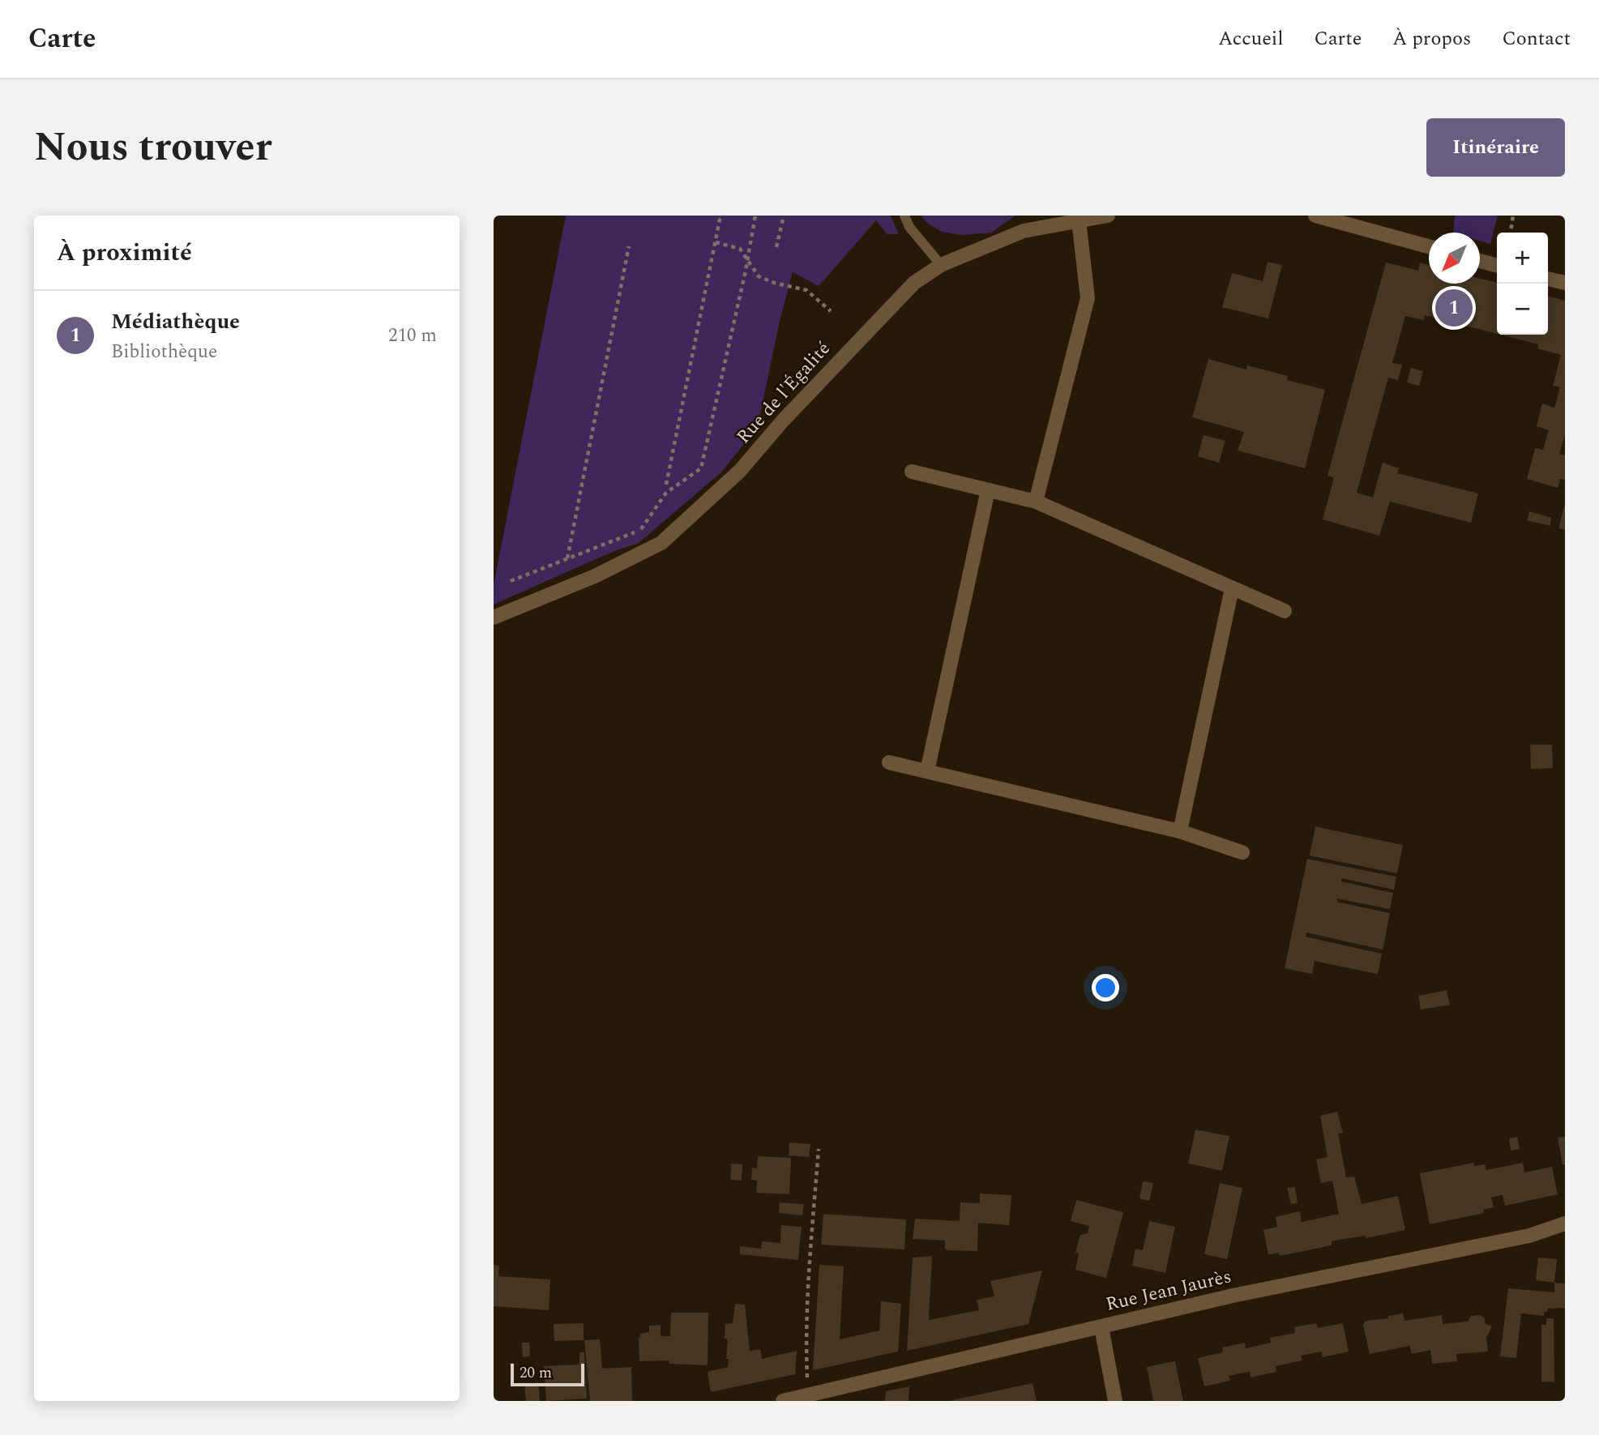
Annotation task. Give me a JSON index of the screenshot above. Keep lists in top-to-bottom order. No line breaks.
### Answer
{"streets":{"street":["Rue de l'Égalité","Rue Jean Jaurès"]},"scale_bar":"20 m","north":"bottom left","page":{"header":"Carte","nav":["Accueil","Carte","À propos","Contact"],"title":"Nous trouver","buttons":"Itinéraire","heading":"À proximité","map_buttons":["+","−"],"pins":"1","list":[{"mark":"1","name":"Médiathèque","note":"Bibliothèque","value":"210 m"}],"scale":"20 m"}}
